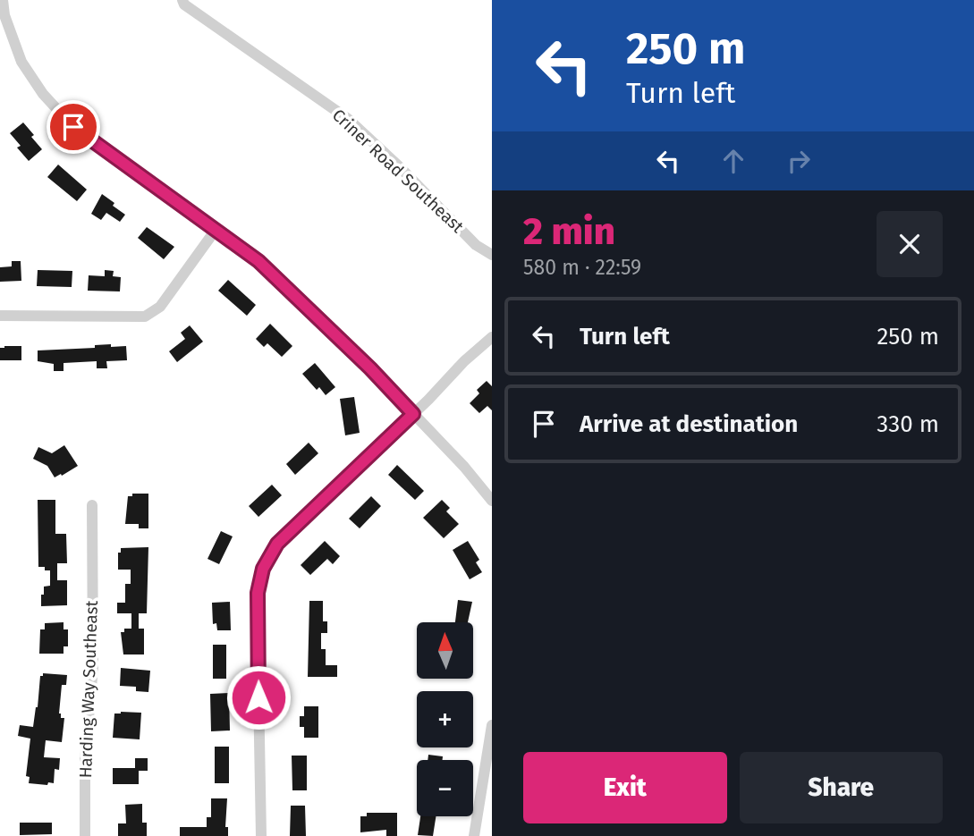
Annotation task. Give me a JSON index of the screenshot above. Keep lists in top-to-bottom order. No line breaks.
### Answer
{"streets":{"street":["Criner Road Southeast","Harding Way Southeast"]},"north":"top","page":{"turn":["250 m","Turn left"],"heading":["2 min","580 m · 22:59"],"list":[{"name":"Turn left","value":"250 m"},{"name":"Arrive at destination","value":"330 m"}],"map_buttons":["+","−"],"buttons":["Exit","Share"]}}
